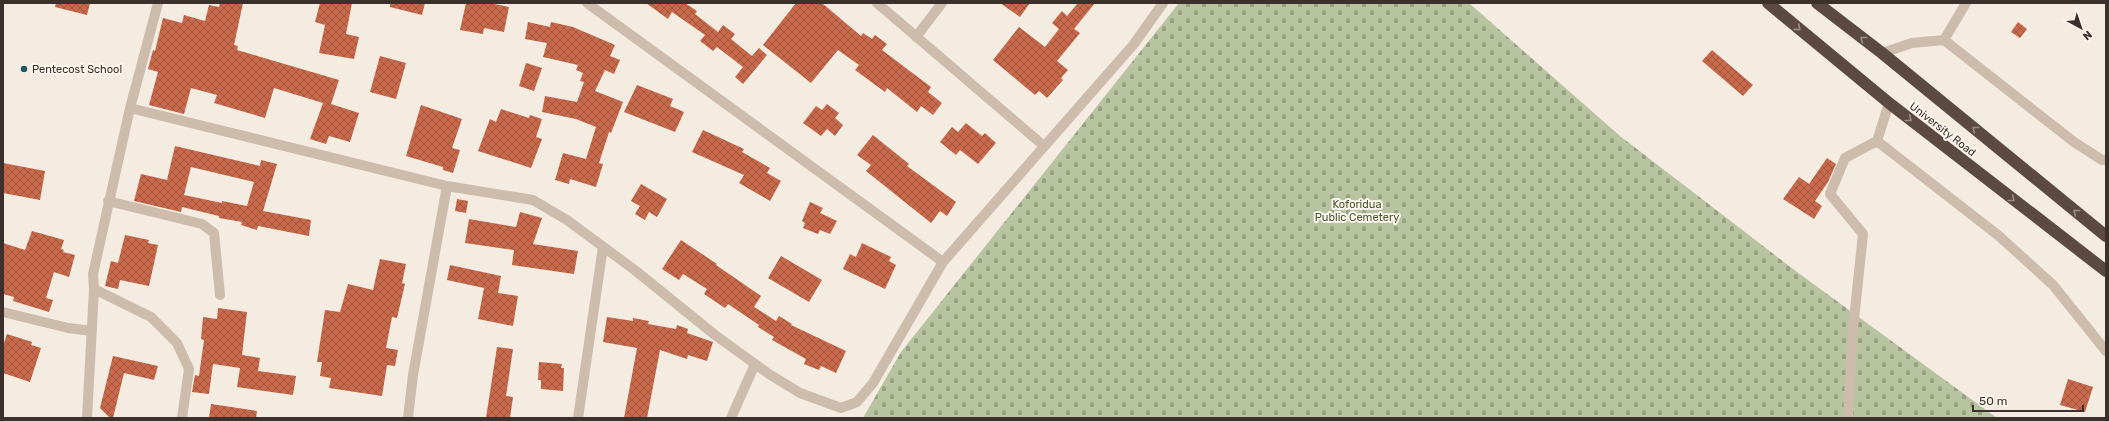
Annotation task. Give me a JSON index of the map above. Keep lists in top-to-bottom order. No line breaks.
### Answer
{"streets":{"highway":["University Road"]},"parks":["Koforidua Public Cemetery"],"places":["Pentecost School"],"scale_bar":"50 m","north":"bottom right"}
